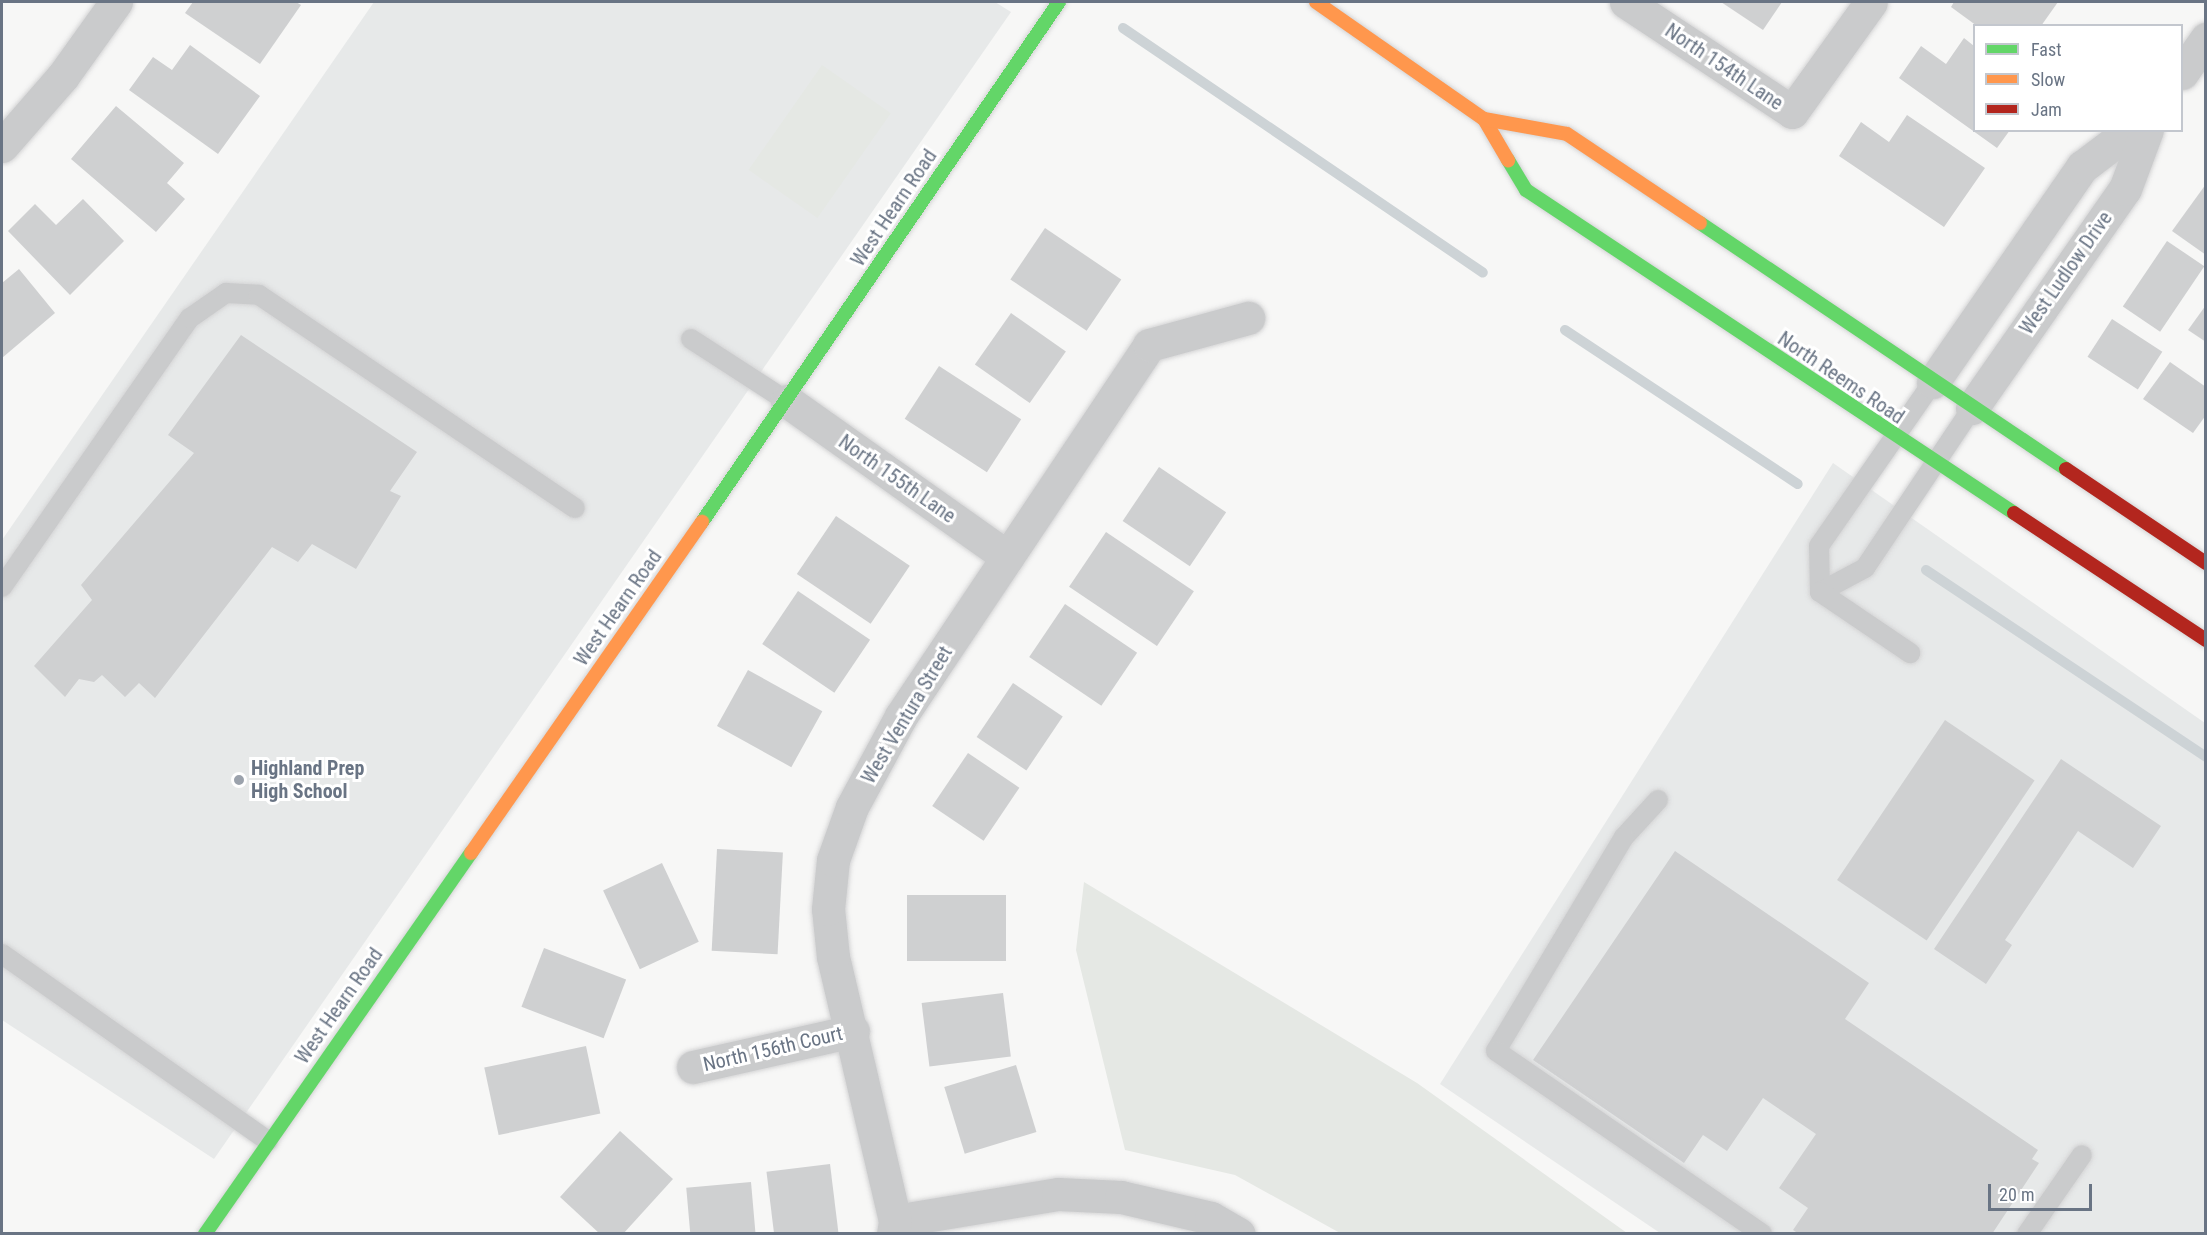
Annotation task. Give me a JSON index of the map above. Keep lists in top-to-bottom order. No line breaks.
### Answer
{"streets":{"main road":["West Hearn Road","North Reems Road"],"street":["North 154th Lane","West Ludlow Drive","North 155th Lane","West Ventura Street","North 156th Court"]},"crossings":[["West Hearn Road","North 155th Lane"],["West Ludlow Drive","North Reems Road"],["North 155th Lane","West Ventura Street"],["West Ventura Street","North 156th Court"]],"places":["Highland Prep High School"],"legend":["Fast","Slow","Jam"],"scale_bar":"20 m"}
